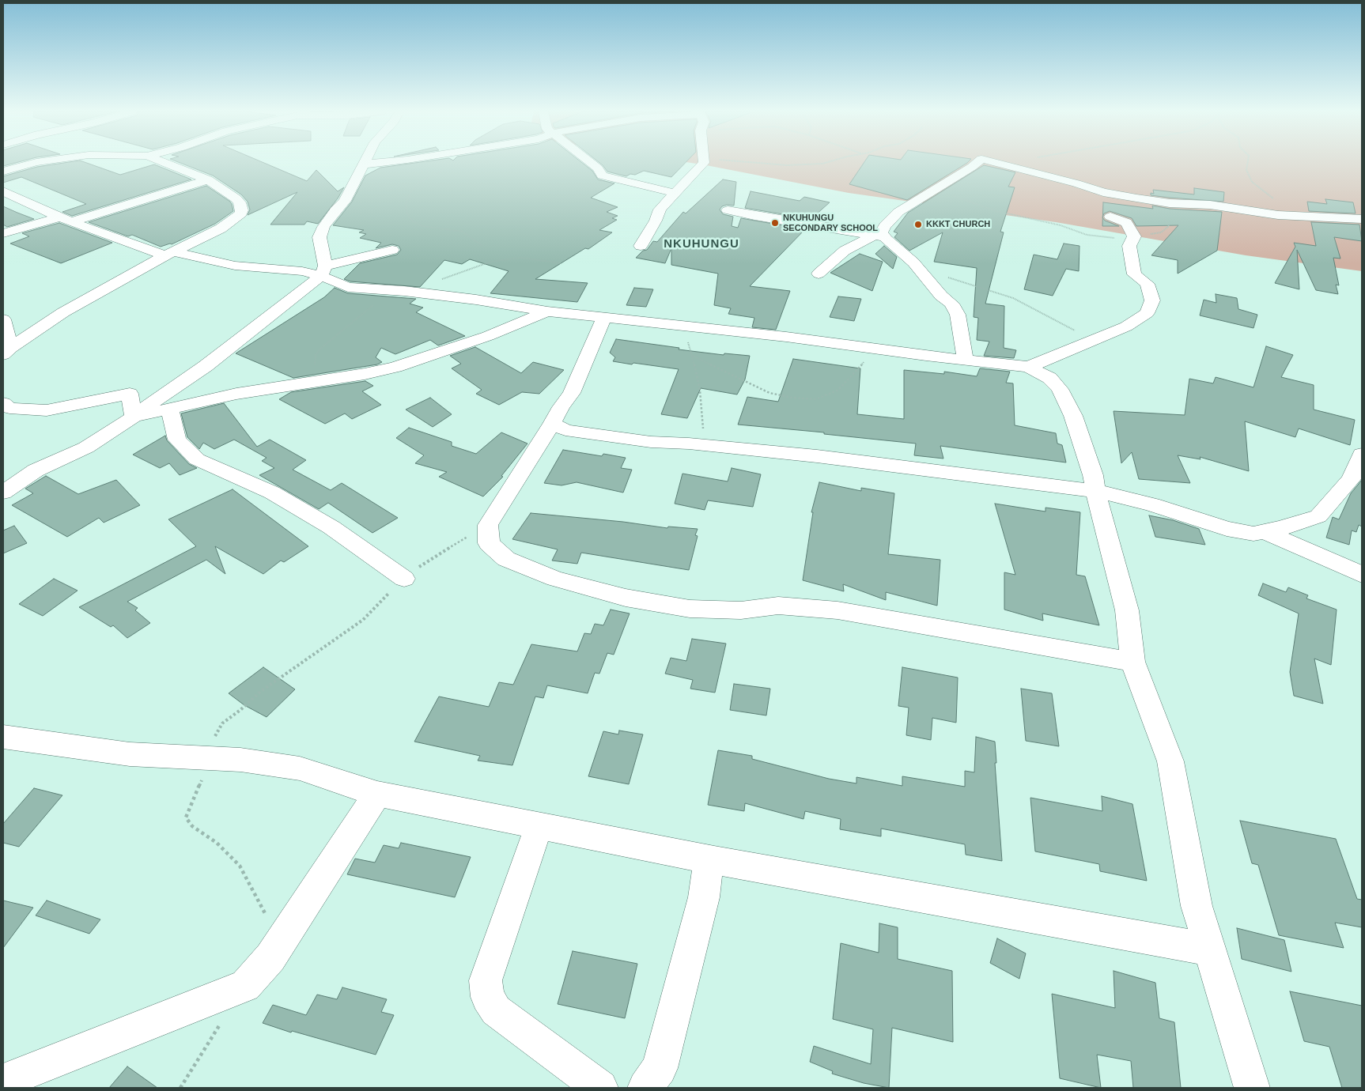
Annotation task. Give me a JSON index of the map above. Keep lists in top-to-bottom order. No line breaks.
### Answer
{"districts":["NKUHUNGU"],"places":["NKUHUNGU SECONDARY SCHOOL","KKKT CHURCH"]}
